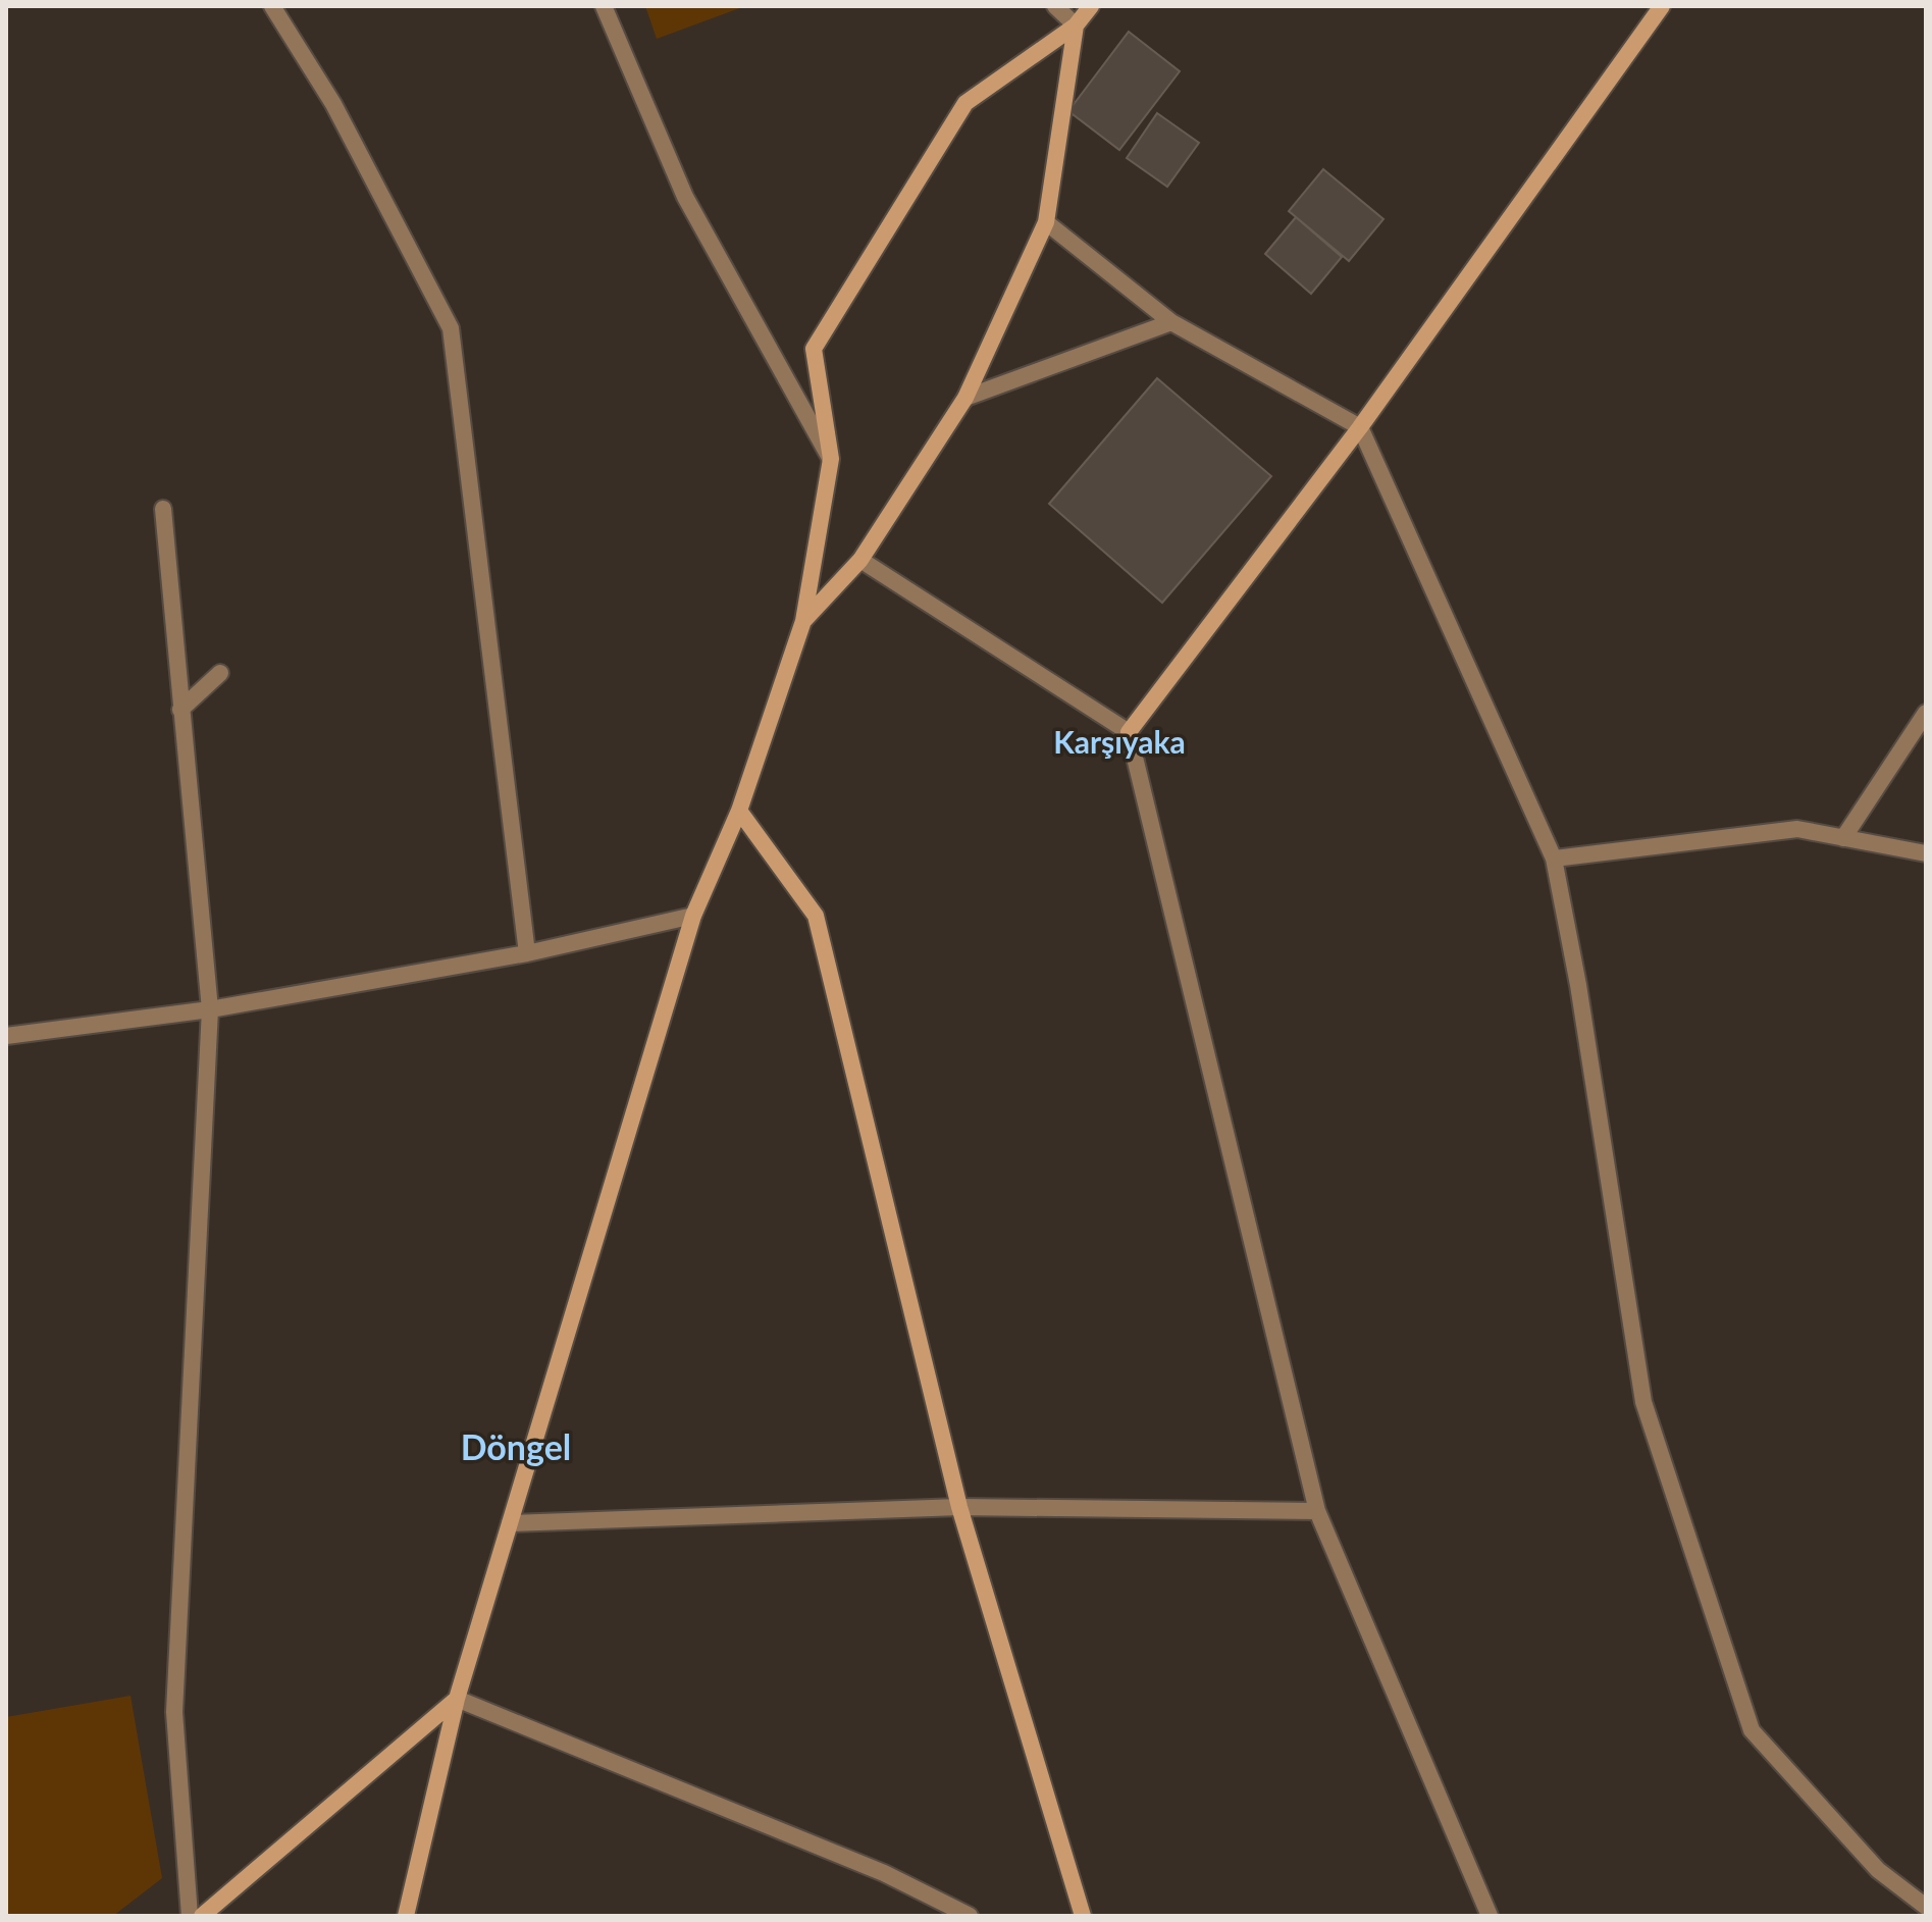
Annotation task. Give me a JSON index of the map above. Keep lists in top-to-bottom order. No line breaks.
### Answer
{"districts":["Karşıyaka","Döngel"]}
